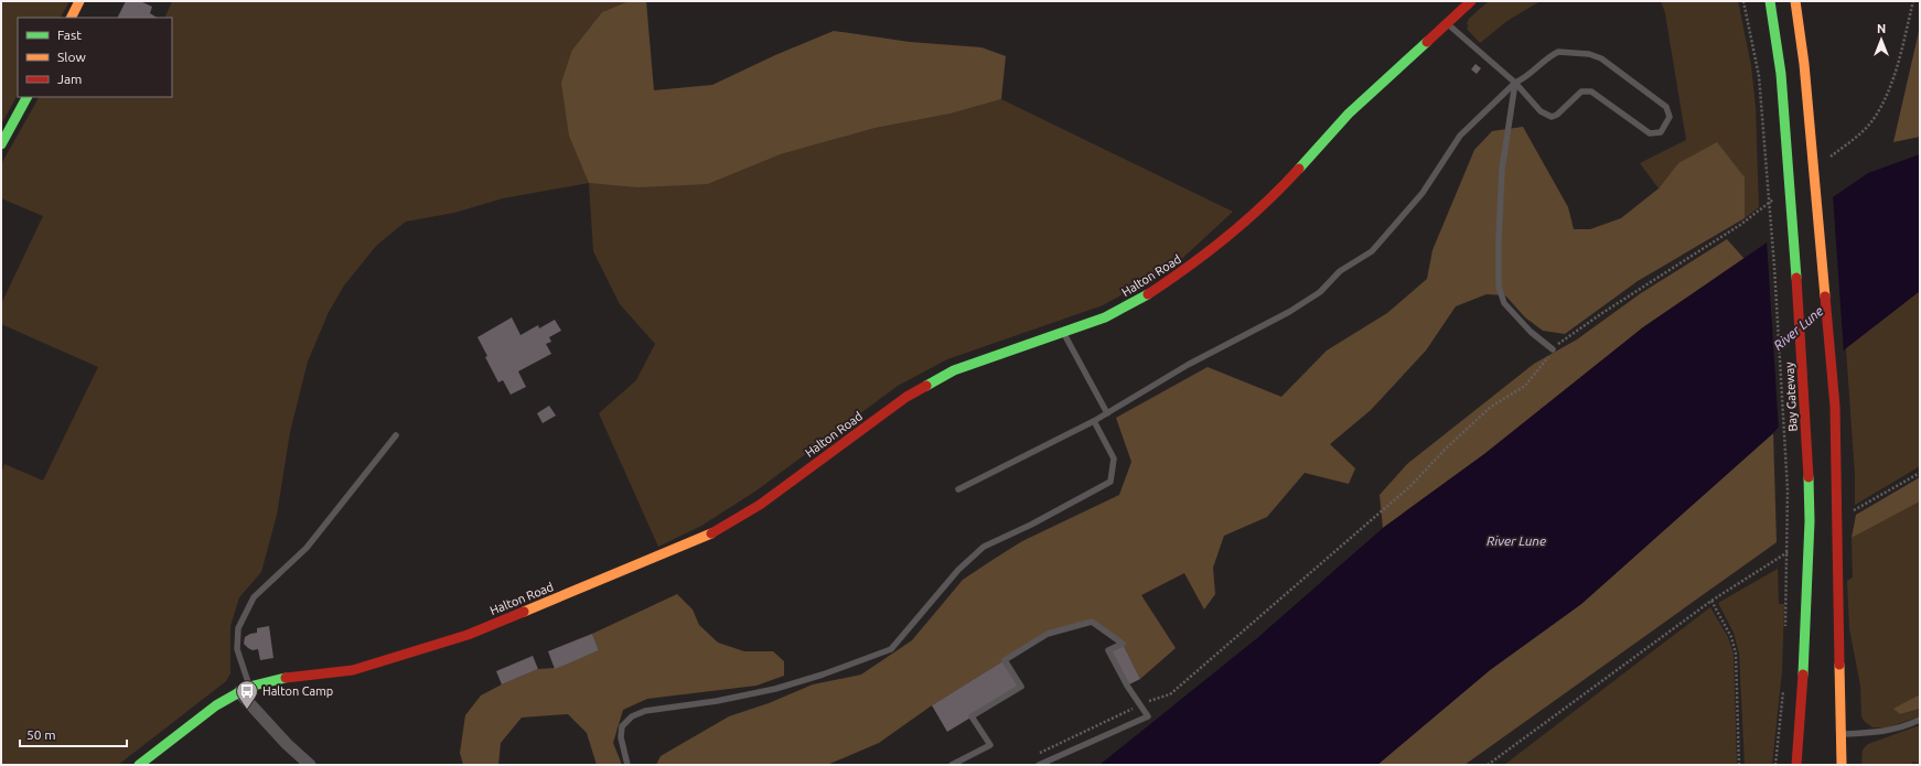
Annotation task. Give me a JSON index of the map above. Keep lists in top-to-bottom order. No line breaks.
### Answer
{"streets":{"main road":["Halton Road","Bay Gateway"]},"water":["River Lune"],"places":{"bus stop":["Halton Camp"]},"legend":["Fast","Slow","Jam"],"scale_bar":"50 m","north":"top"}
